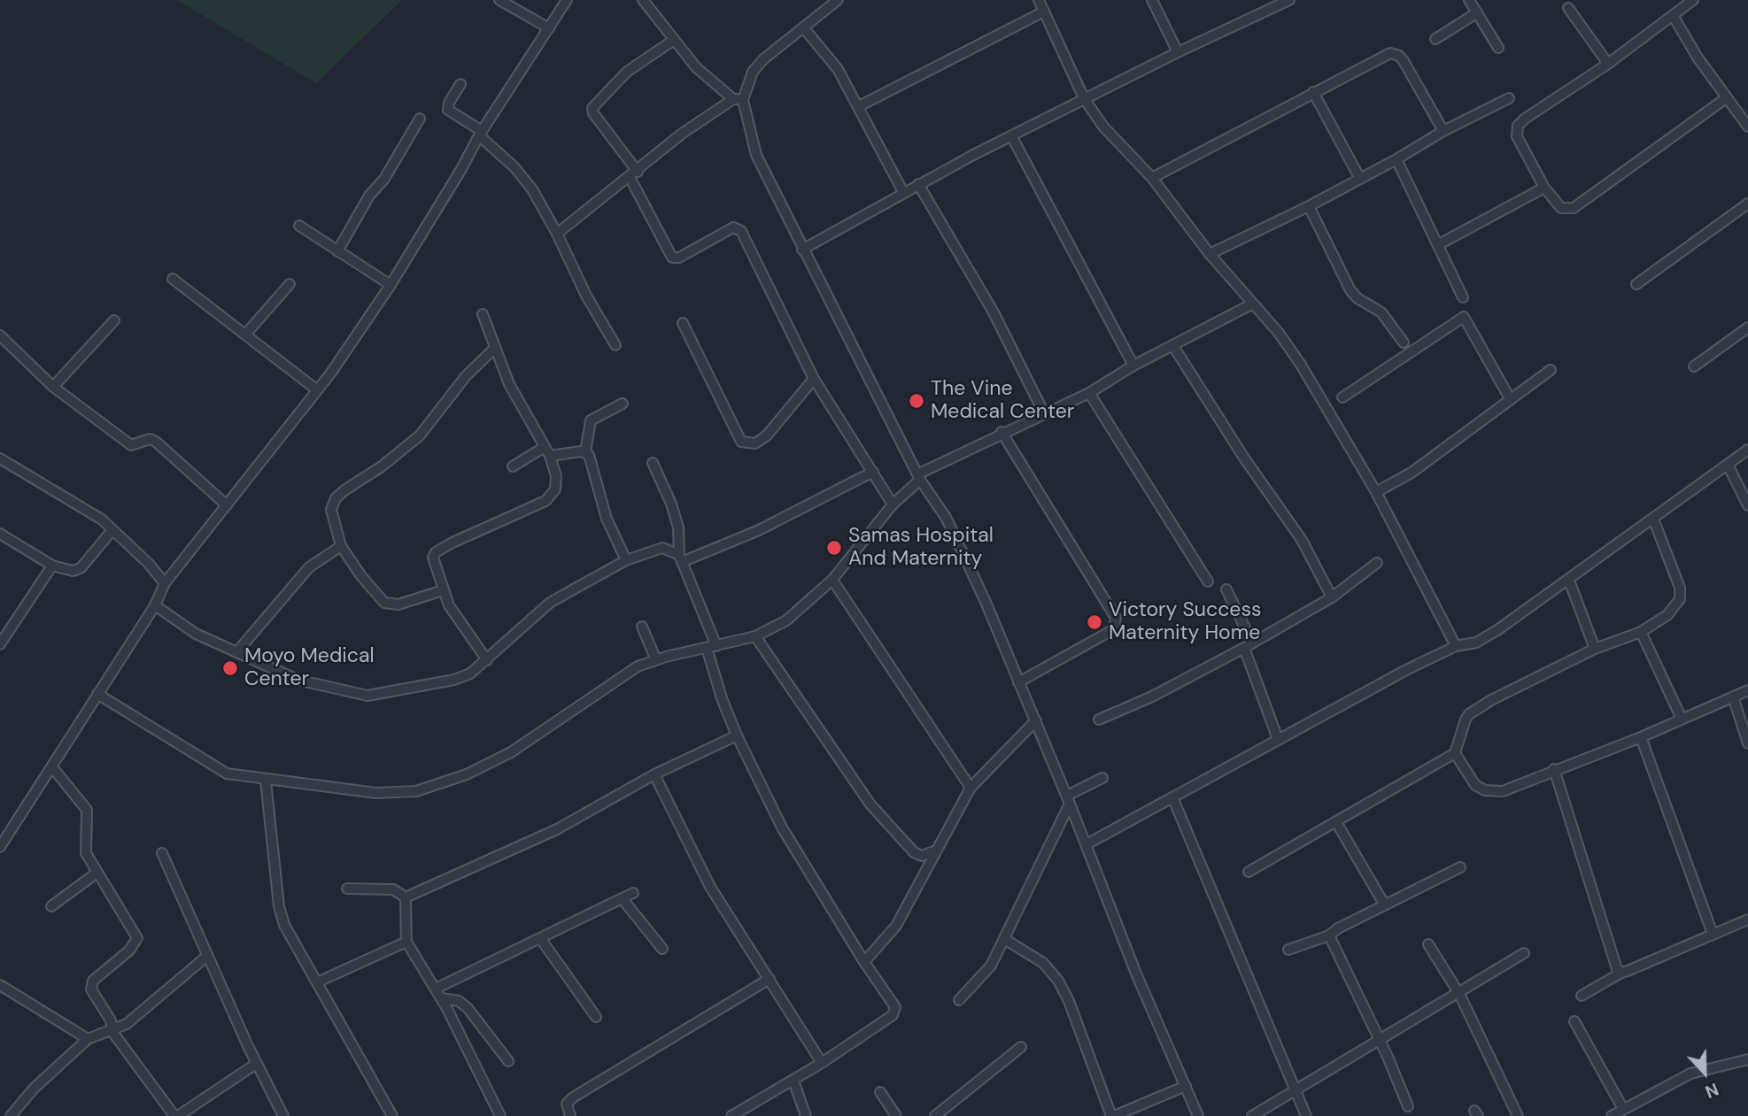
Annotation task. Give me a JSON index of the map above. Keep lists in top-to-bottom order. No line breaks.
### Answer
{"places":["The Vine Medical Center","Samas Hospital And Maternity","Victory Success Maternity Home","Moyo Medical Center"],"north":"bottom"}
